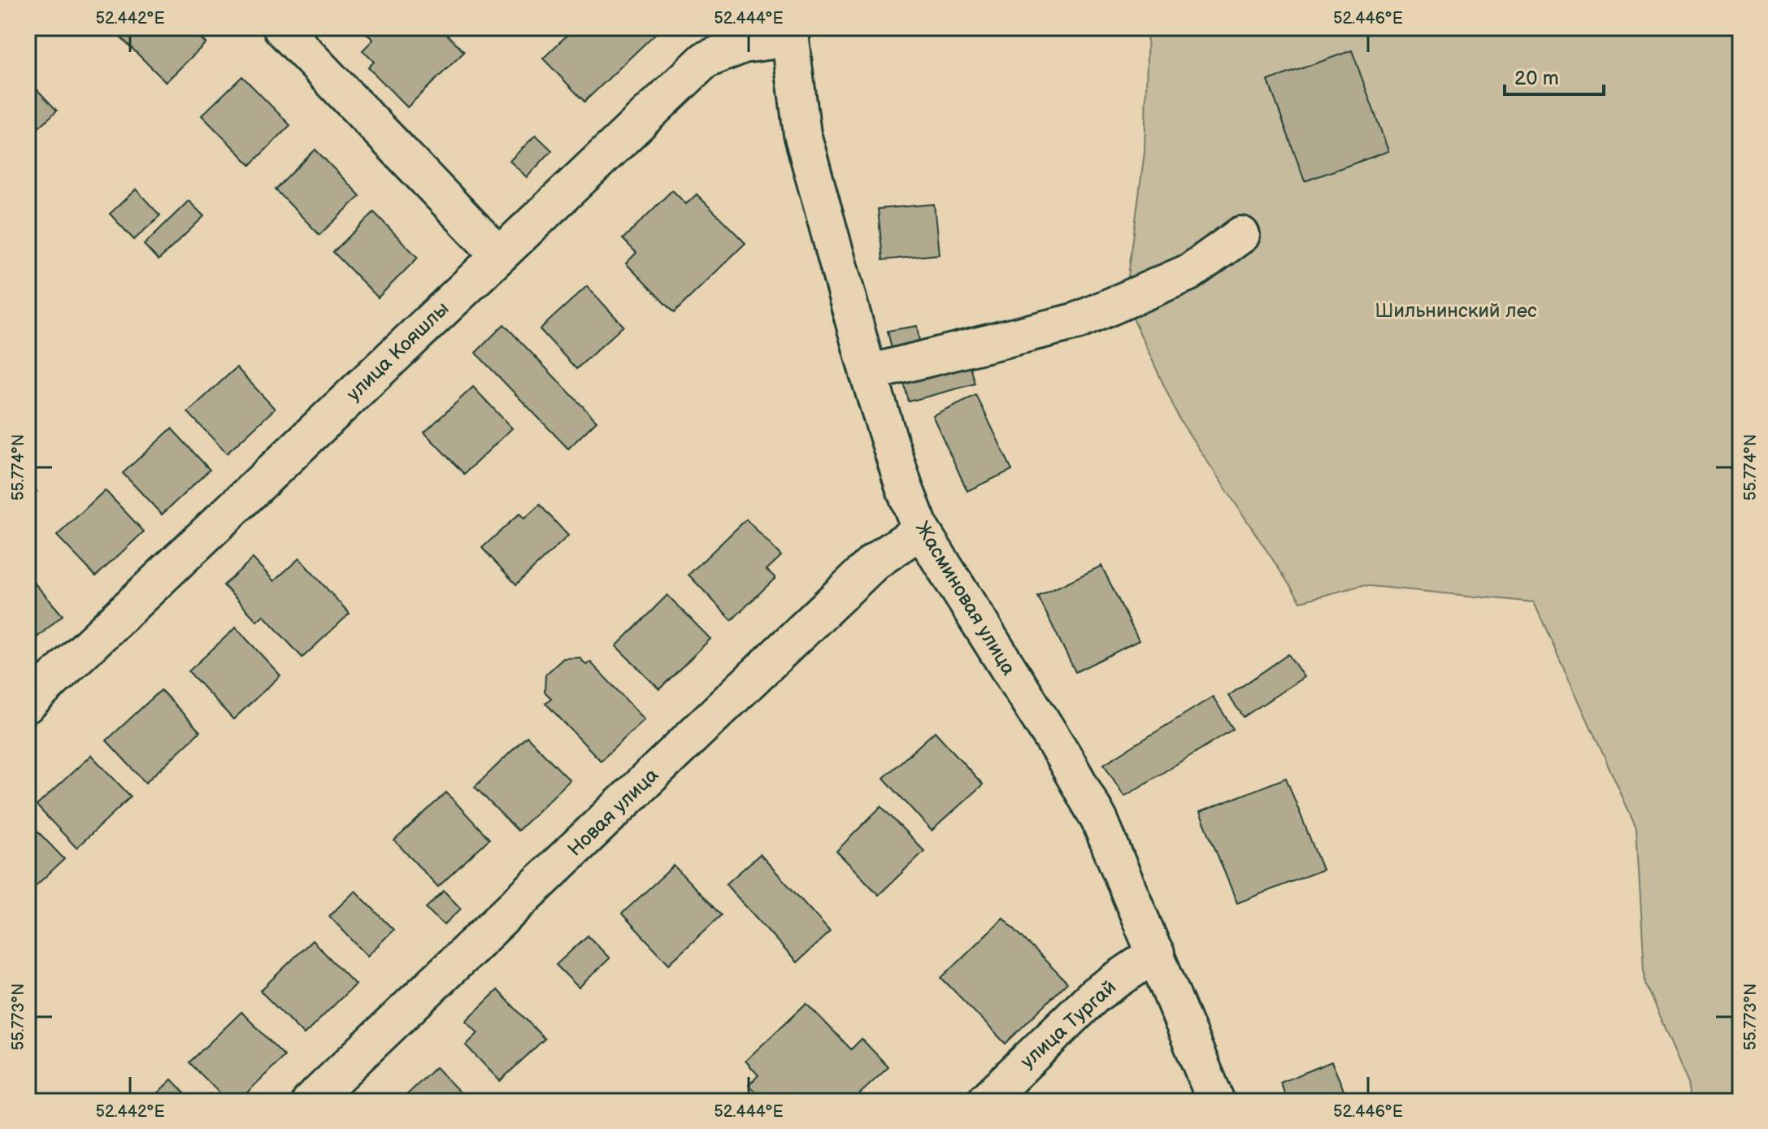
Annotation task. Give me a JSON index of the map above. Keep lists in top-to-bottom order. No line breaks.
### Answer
{"streets":{"street":["улица Кояшлы","Жасминовая улица","Новая улица","улица Тургай"]},"crossings":[["улица Кояшлы","Жасминовая улица"],["Жасминовая улица","Новая улица"],["Жасминовая улица","улица Тургай"]],"parks":["Шильнинский лес"],"scale_bar":"20 m","coordinates":["52.442°E","52.444°E","52.446°E","55.774°N","55.773°N"]}
